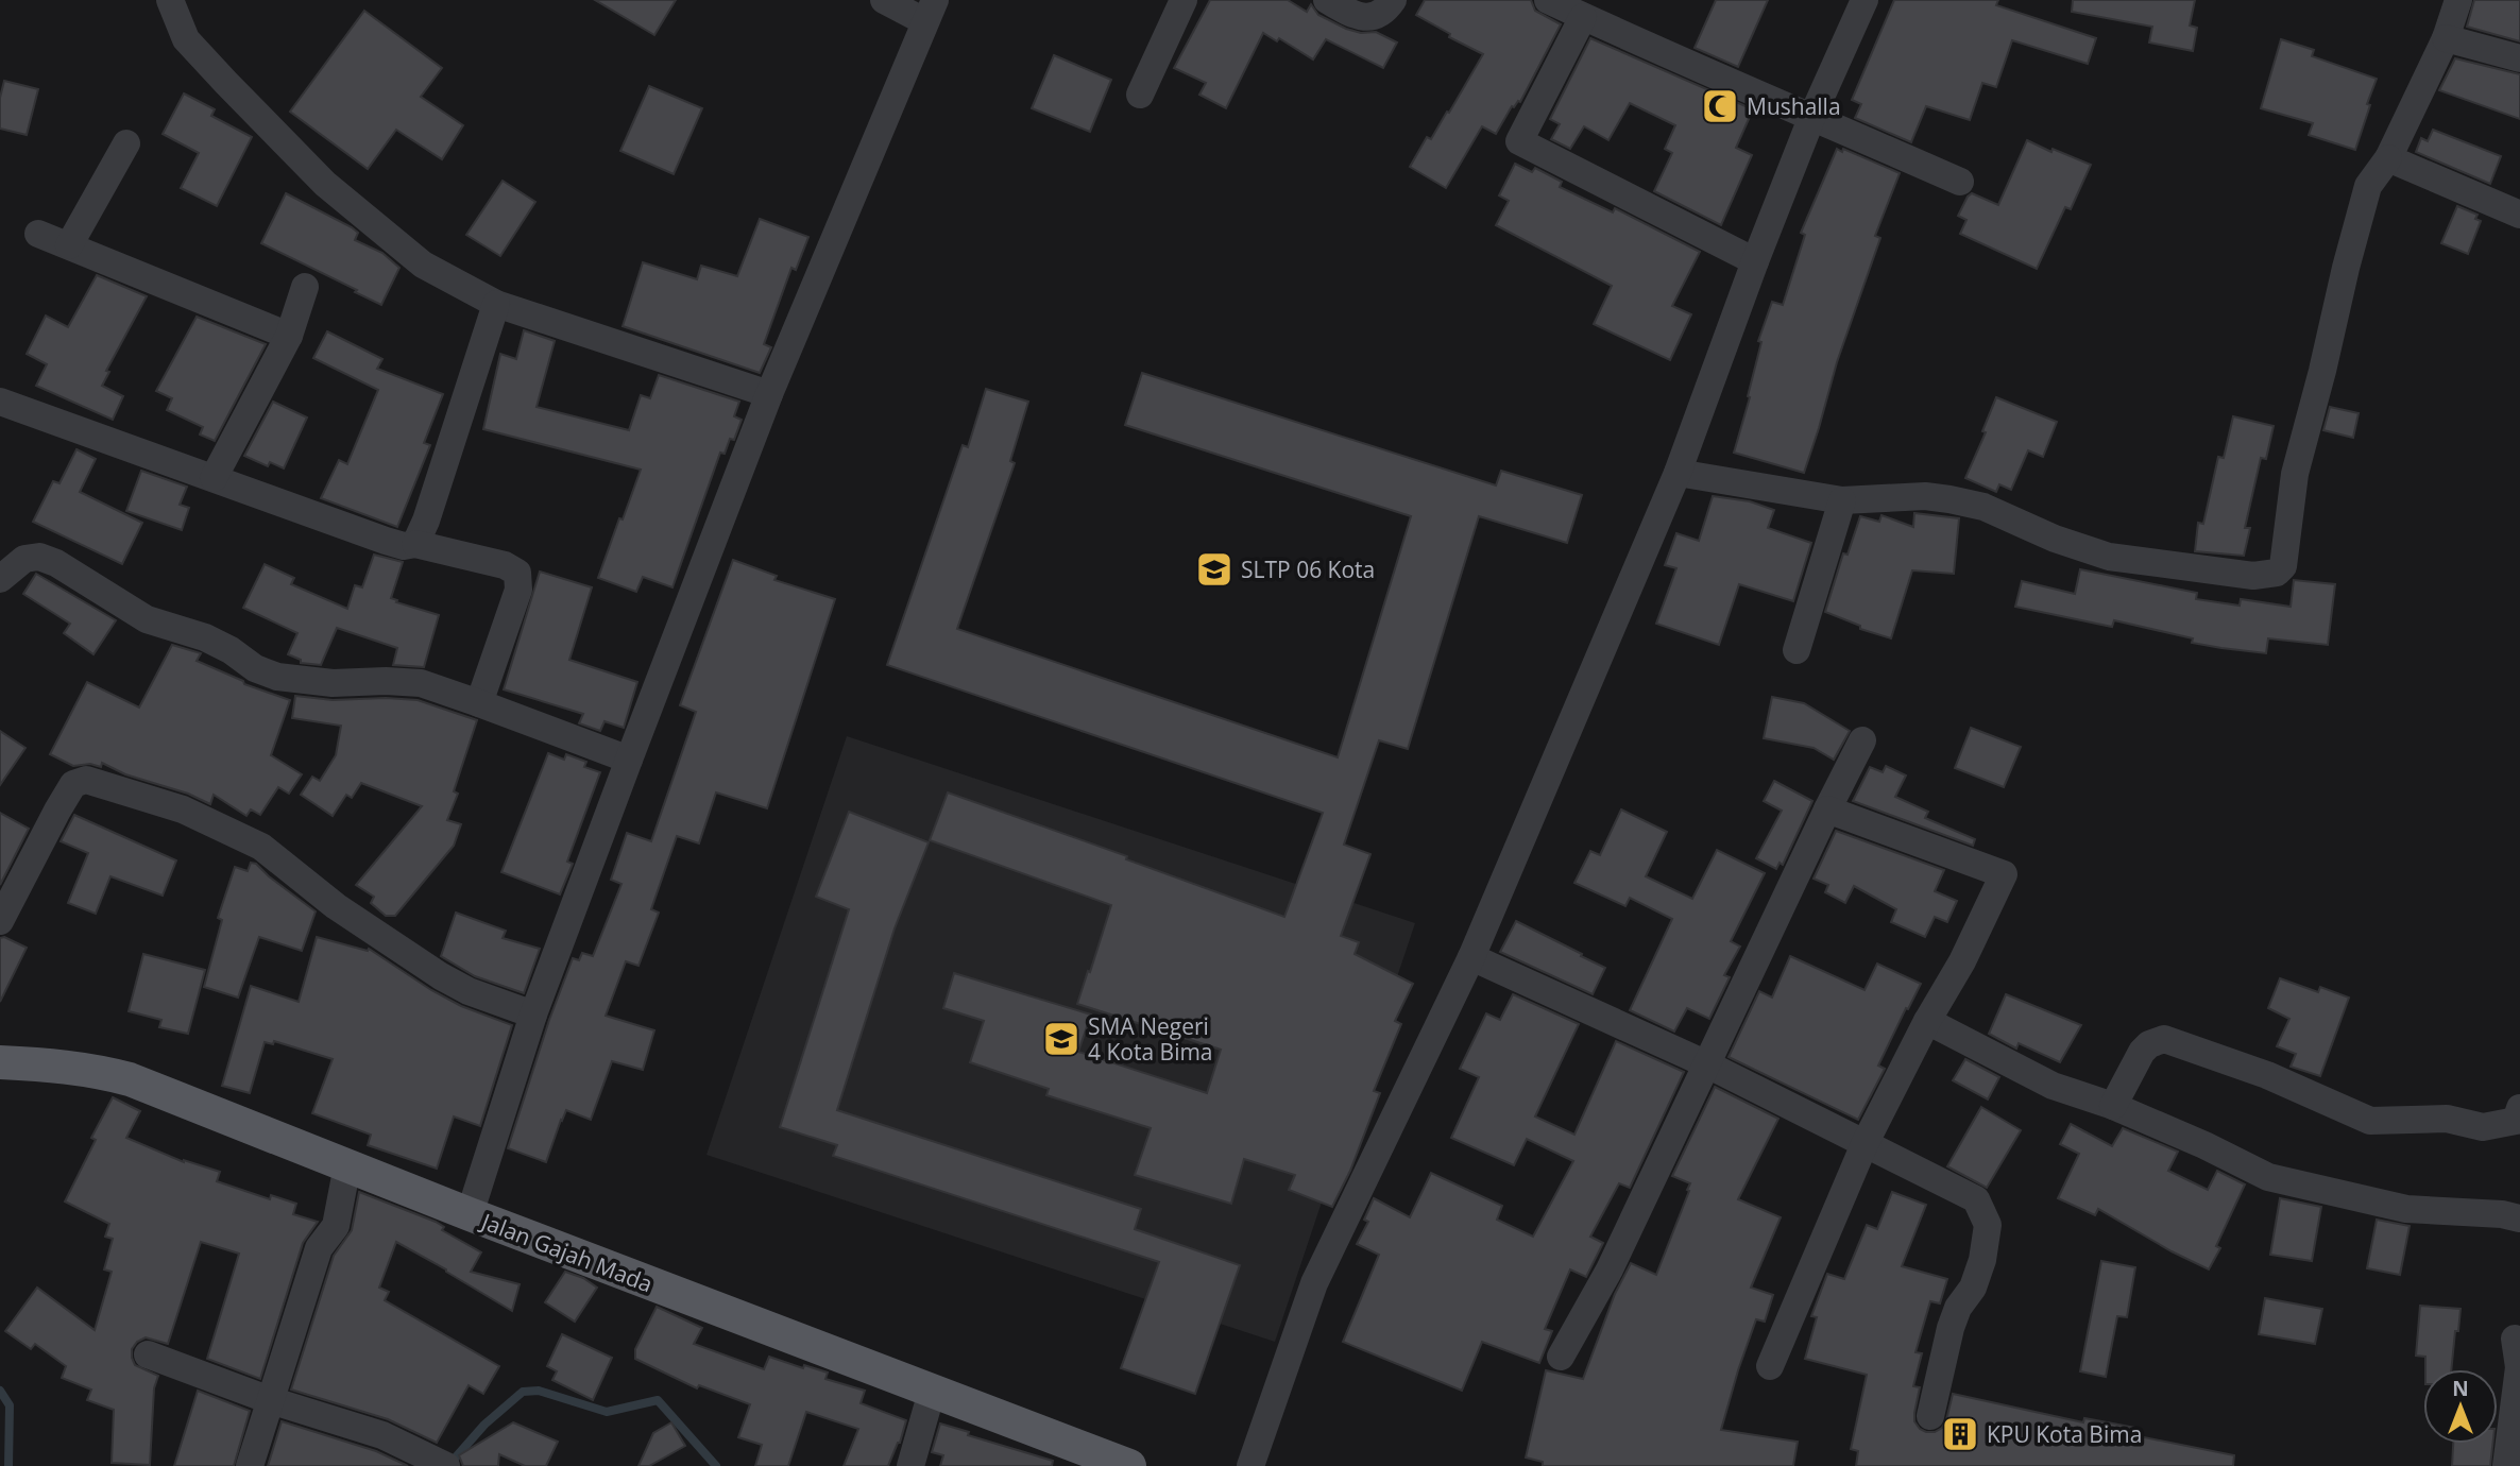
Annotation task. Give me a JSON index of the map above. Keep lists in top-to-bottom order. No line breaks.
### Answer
{"streets":{"main road":["Jalan Gajah Mada"]},"places":{"mosque":["Mushalla"],"school or university":["SLTP 06 Kota","SMA Negeri 4 Kota Bima"],"building":["KPU Kota Bima"]},"north":"top"}
